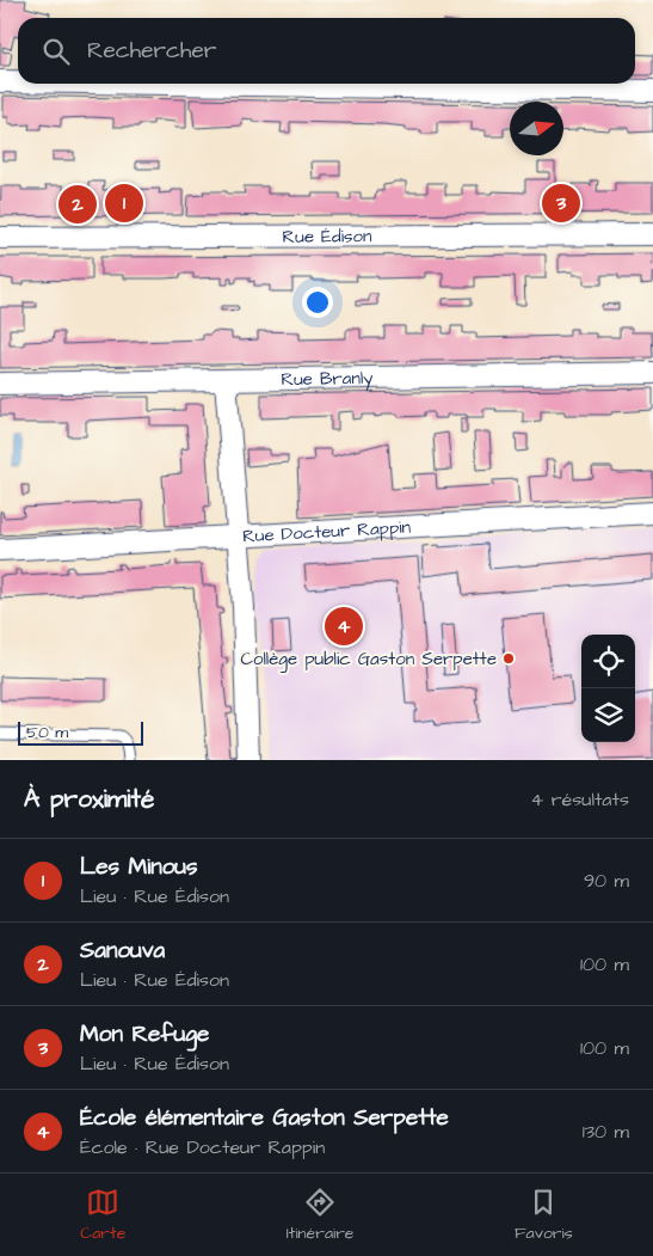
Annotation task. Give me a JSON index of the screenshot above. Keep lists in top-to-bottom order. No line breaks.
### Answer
{"streets":{"street":["Rue Édison","Rue Branly","Rue Docteur Rappin"]},"places":["Collège public Gaston Serpette"],"scale_bar":"50 m","north":"right","page":{"search":"Rechercher","pins":["1","3","2","4"],"scale":"50 m","heading":["À proximité","4 résultats"],"list":[{"mark":"1","name":"Les Minous","note":"Lieu · Rue Édison","value":"90 m"},{"mark":"2","name":"Sanouva","note":"Lieu · Rue Édison","value":"100 m"},{"mark":"3","name":"Mon Refuge","note":"Lieu · Rue Édison","value":"100 m"},{"mark":"4","name":"École élémentaire Gaston Serpette","note":"École · Rue Docteur Rappin","value":"130 m"}],"nav":["Carte","Itinéraire","Favoris"]}}
